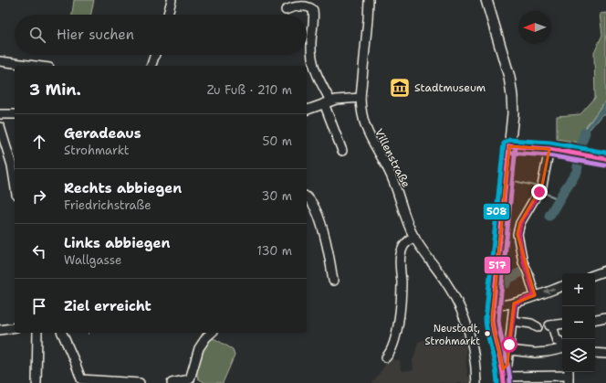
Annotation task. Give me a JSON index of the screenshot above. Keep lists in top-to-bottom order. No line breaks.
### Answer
{"streets":{"street":["Villenstraße"]},"places":{"museum":["Stadtmuseum"],"other":["Neustadt, Strohmarkt"]},"lines":["transit line 508","transit line 517"],"north":"left","page":{"search":"Hier suchen","heading":["3 Min.","Zu Fuß · 210 m"],"list":[["Geradeaus","Strohmarkt","50 m"],["Rechts abbiegen","Friedrichstraße","30 m"],["Links abbiegen","Wallgasse","130 m"],"Ziel erreicht"],"map_buttons":["+","−"]}}
